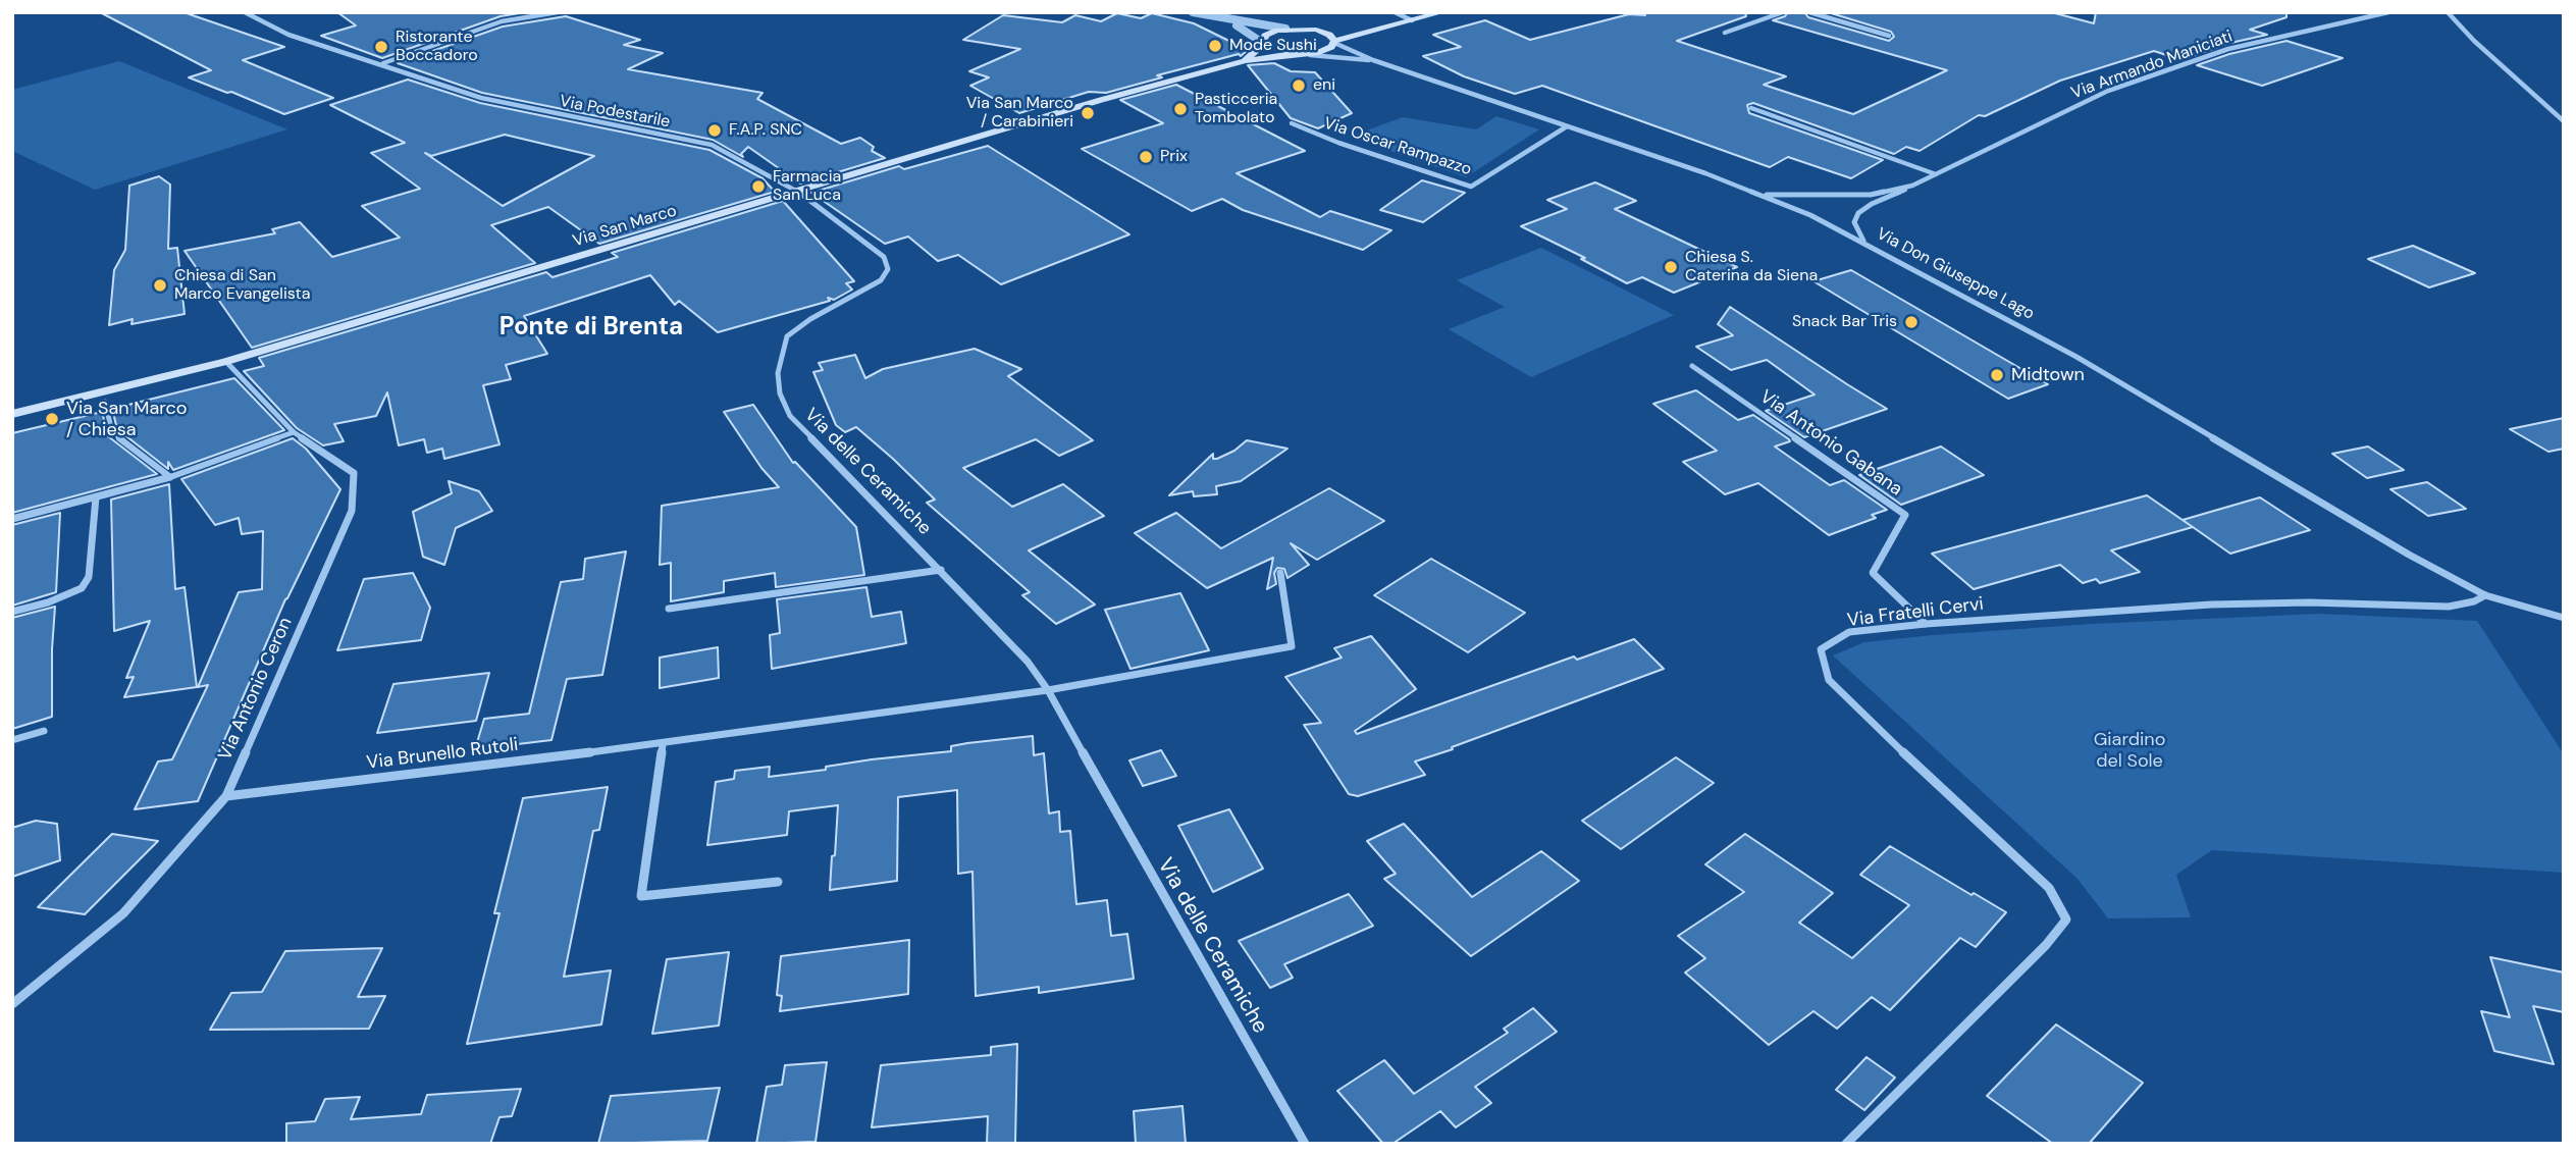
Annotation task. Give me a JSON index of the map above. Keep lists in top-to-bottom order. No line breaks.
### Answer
{"streets":{"main road":["Via San Marco"],"street":["Via Armando Maniciati","Via Podestarile","Via Oscar Rampazzo","Via Don Giuseppe Lago","Via Antonio Gabana","Via delle Ceramiche","Via Fratelli Cervi","Via Antonio Ceron","Via Brunello Rutoli"]},"crossings":[["Via Armando Maniciati","Via Don Giuseppe Lago"],["Via Podestarile","Via San Marco"],["Via Podestarile","Via delle Ceramiche"],["Via Oscar Rampazzo","Via Don Giuseppe Lago"],["Via San Marco","Via delle Ceramiche"],["Via San Marco","Via Antonio Ceron"],["Via Don Giuseppe Lago","Via Fratelli Cervi"],["Via Antonio Gabana","Via Fratelli Cervi"],["Via delle Ceramiche","Via Brunello Rutoli"],["Via Antonio Ceron","Via Brunello Rutoli"]],"districts":["Ponte di Brenta"],"parks":["Giardino del Sole"],"places":["Mode Sushi","Ristorante Boccadoro","eni","Pasticceria Tombolato","Via San Marco / Carabinieri","F.A.P. SNC","Prix","Farmacia San Luca","Chiesa S. Caterina da Siena","Chiesa di San Marco Evangelista","Snack Bar Tris","Midtown","Via San Marco / Chiesa"]}
